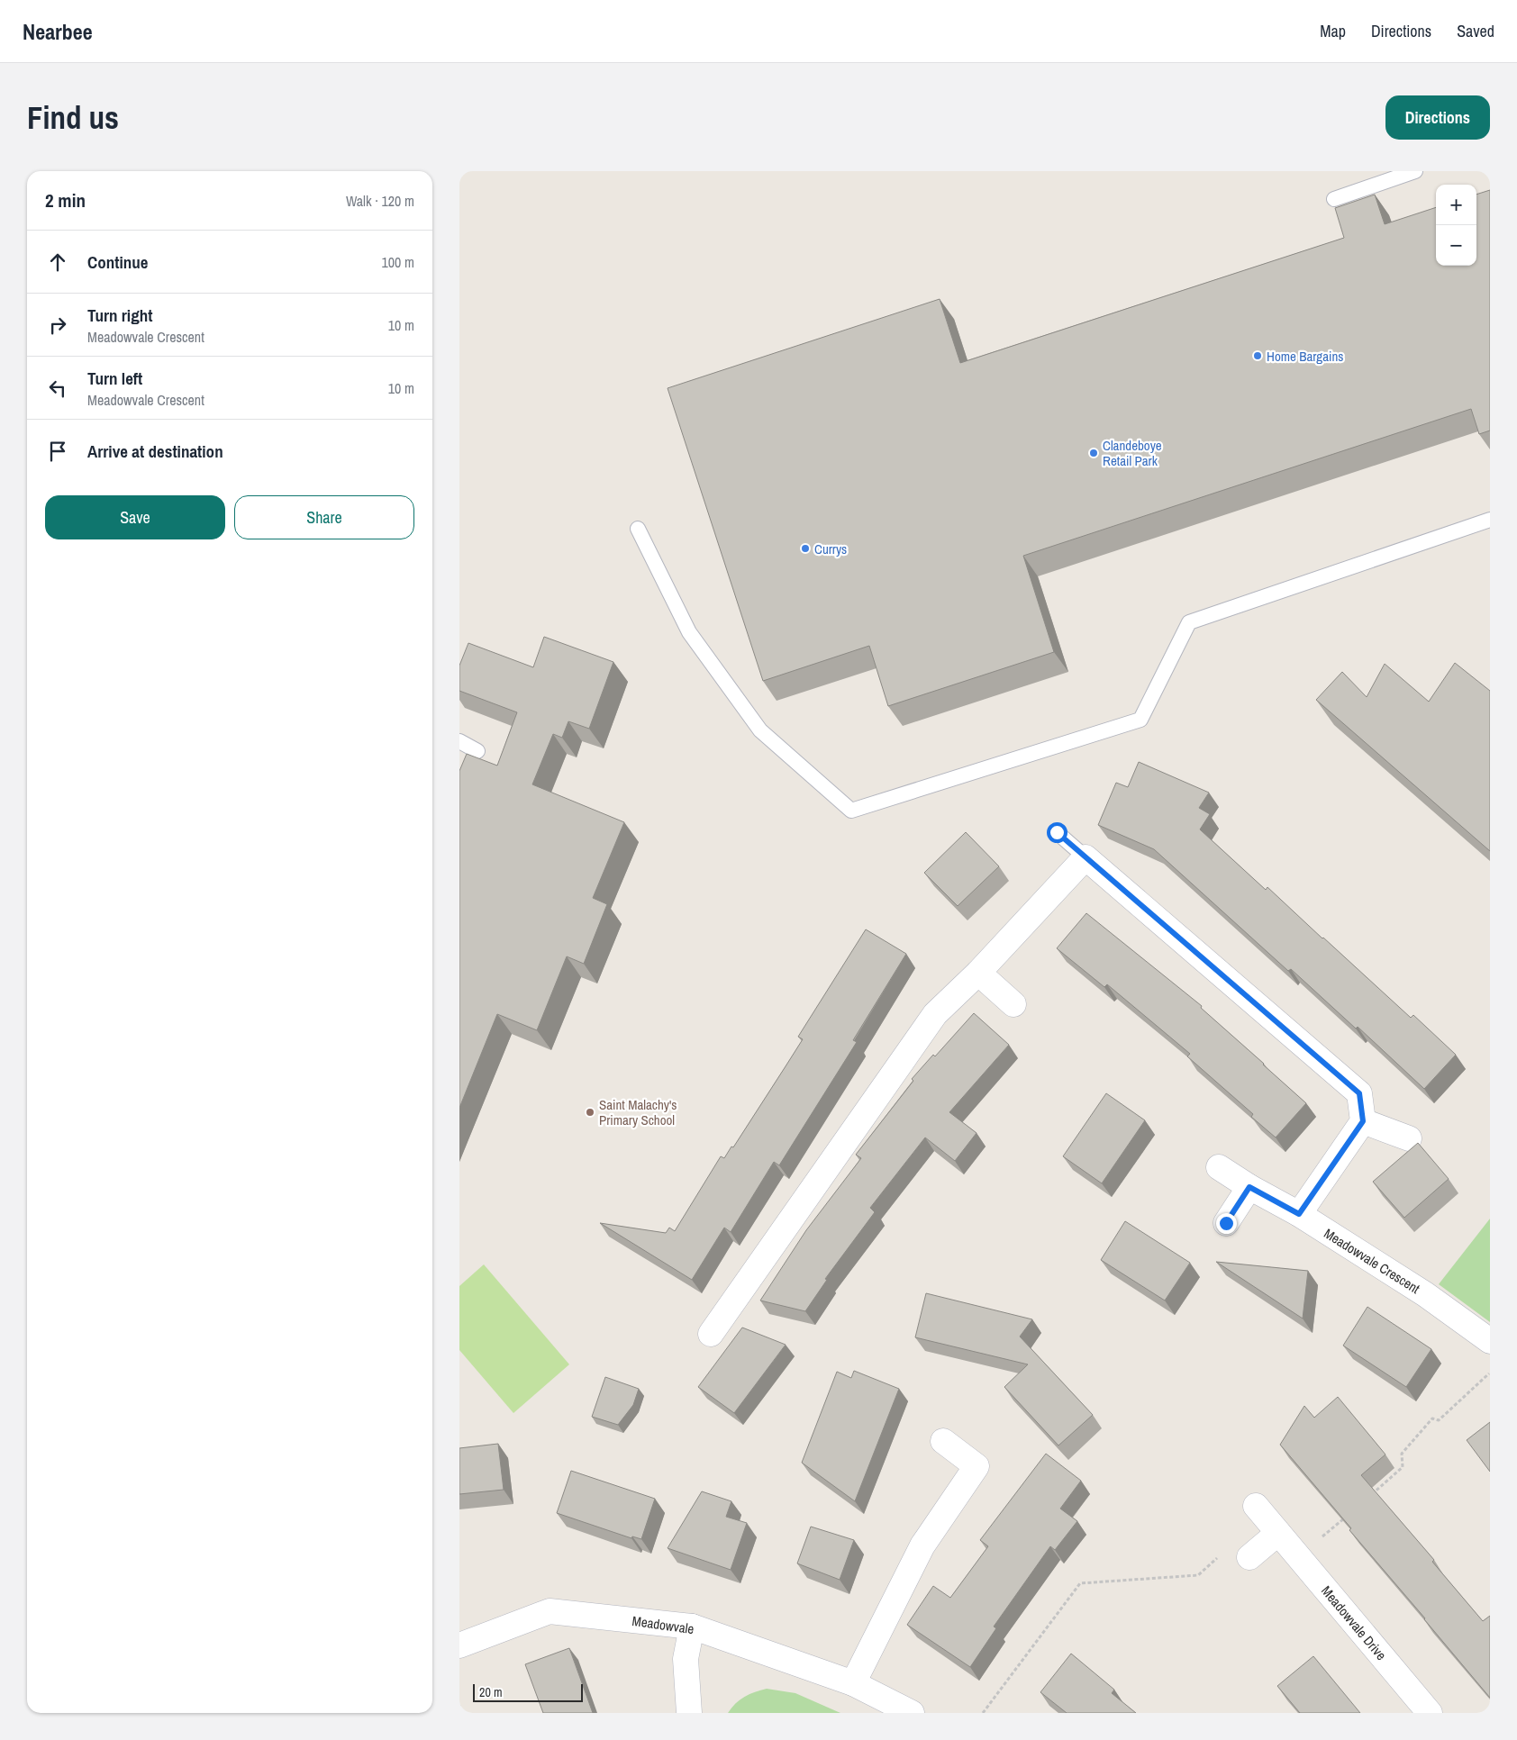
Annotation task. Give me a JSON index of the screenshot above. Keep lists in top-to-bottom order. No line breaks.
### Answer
{"streets":{"street":["Meadowvale Crescent","Meadowvale Drive","Meadowvale"]},"places":["Home Bargains","Clandeboye Retail Park","Currys","Saint Malachy's Primary School"],"scale_bar":"20 m","page":{"header":"Nearbee","nav":["Map","Directions","Saved"],"buttons":["Directions",["Save","Share"]],"title":"Find us","heading":["2 min","Walk · 120 m"],"map_buttons":["+","−"],"list":[["Continue","100 m"],["Turn right","Meadowvale Crescent","10 m"],["Turn left","Meadowvale Crescent","10 m"],"Arrive at destination"],"scale":"20 m"}}
